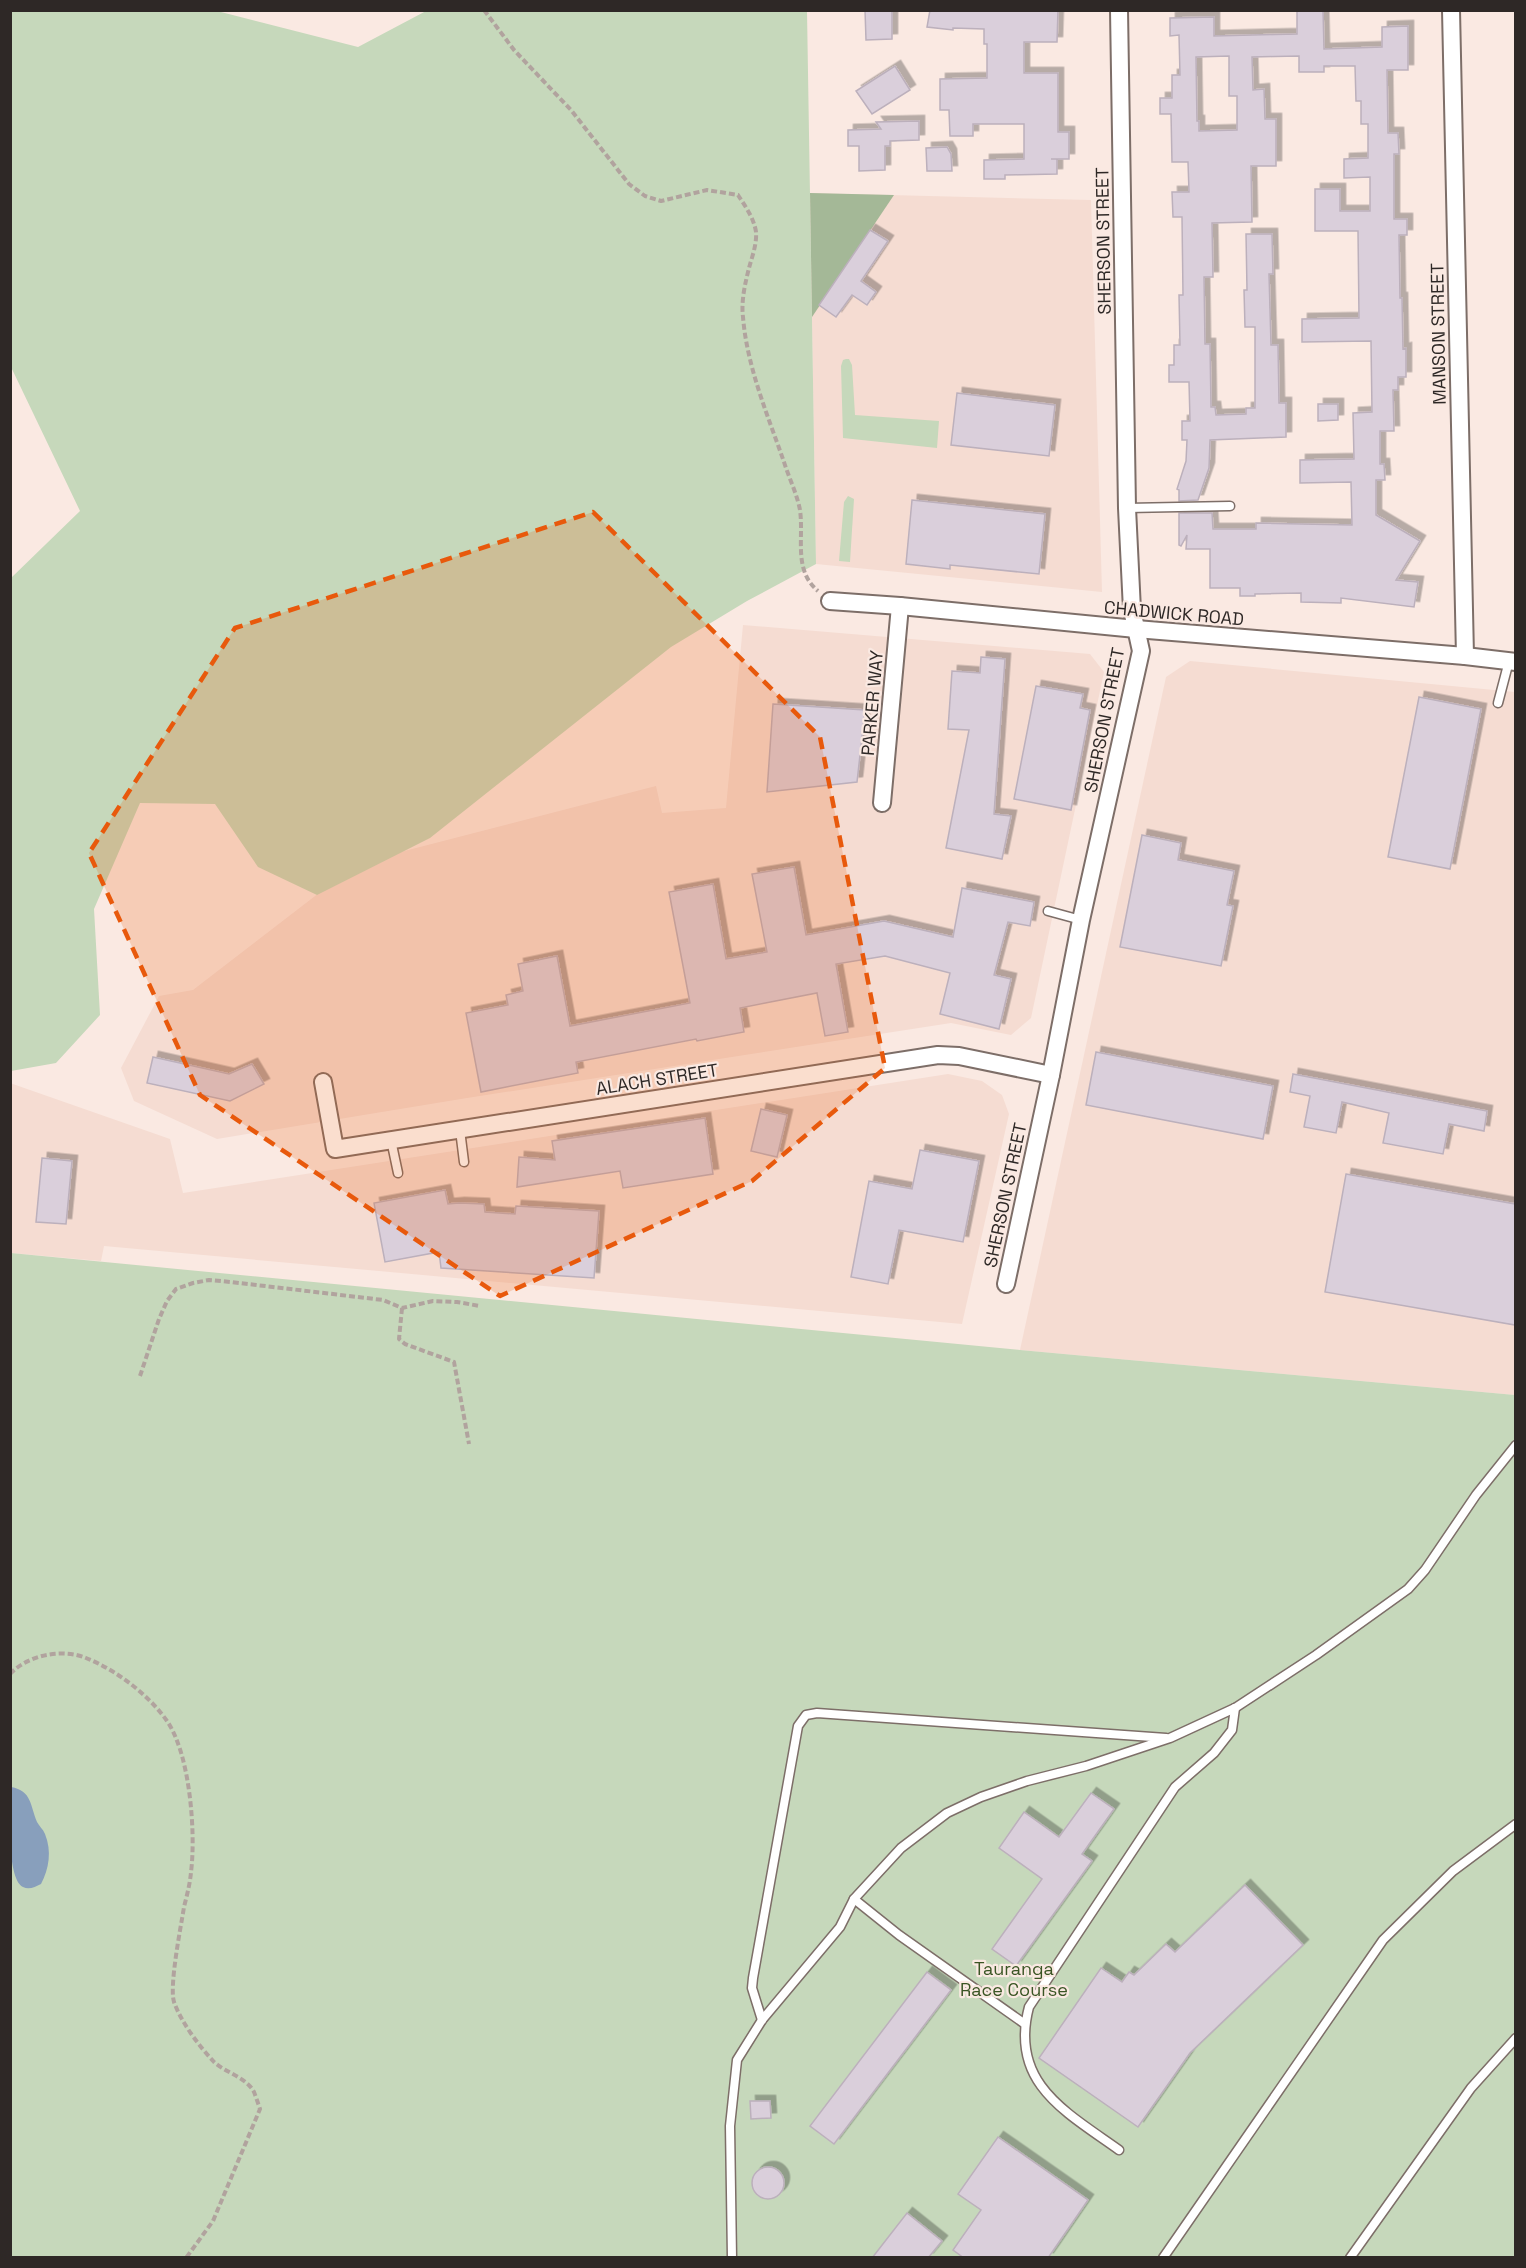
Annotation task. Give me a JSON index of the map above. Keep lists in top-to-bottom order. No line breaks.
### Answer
{"streets":{"street":["SHERSON STREET","MANSON STREET","CHADWICK ROAD","PARKER WAY","ALACH STREET"]},"crossings":[["SHERSON STREET","CHADWICK ROAD"],["SHERSON STREET","ALACH STREET"],["MANSON STREET","CHADWICK ROAD"],["CHADWICK ROAD","PARKER WAY"]],"parks":["Tauranga Race Course"]}
